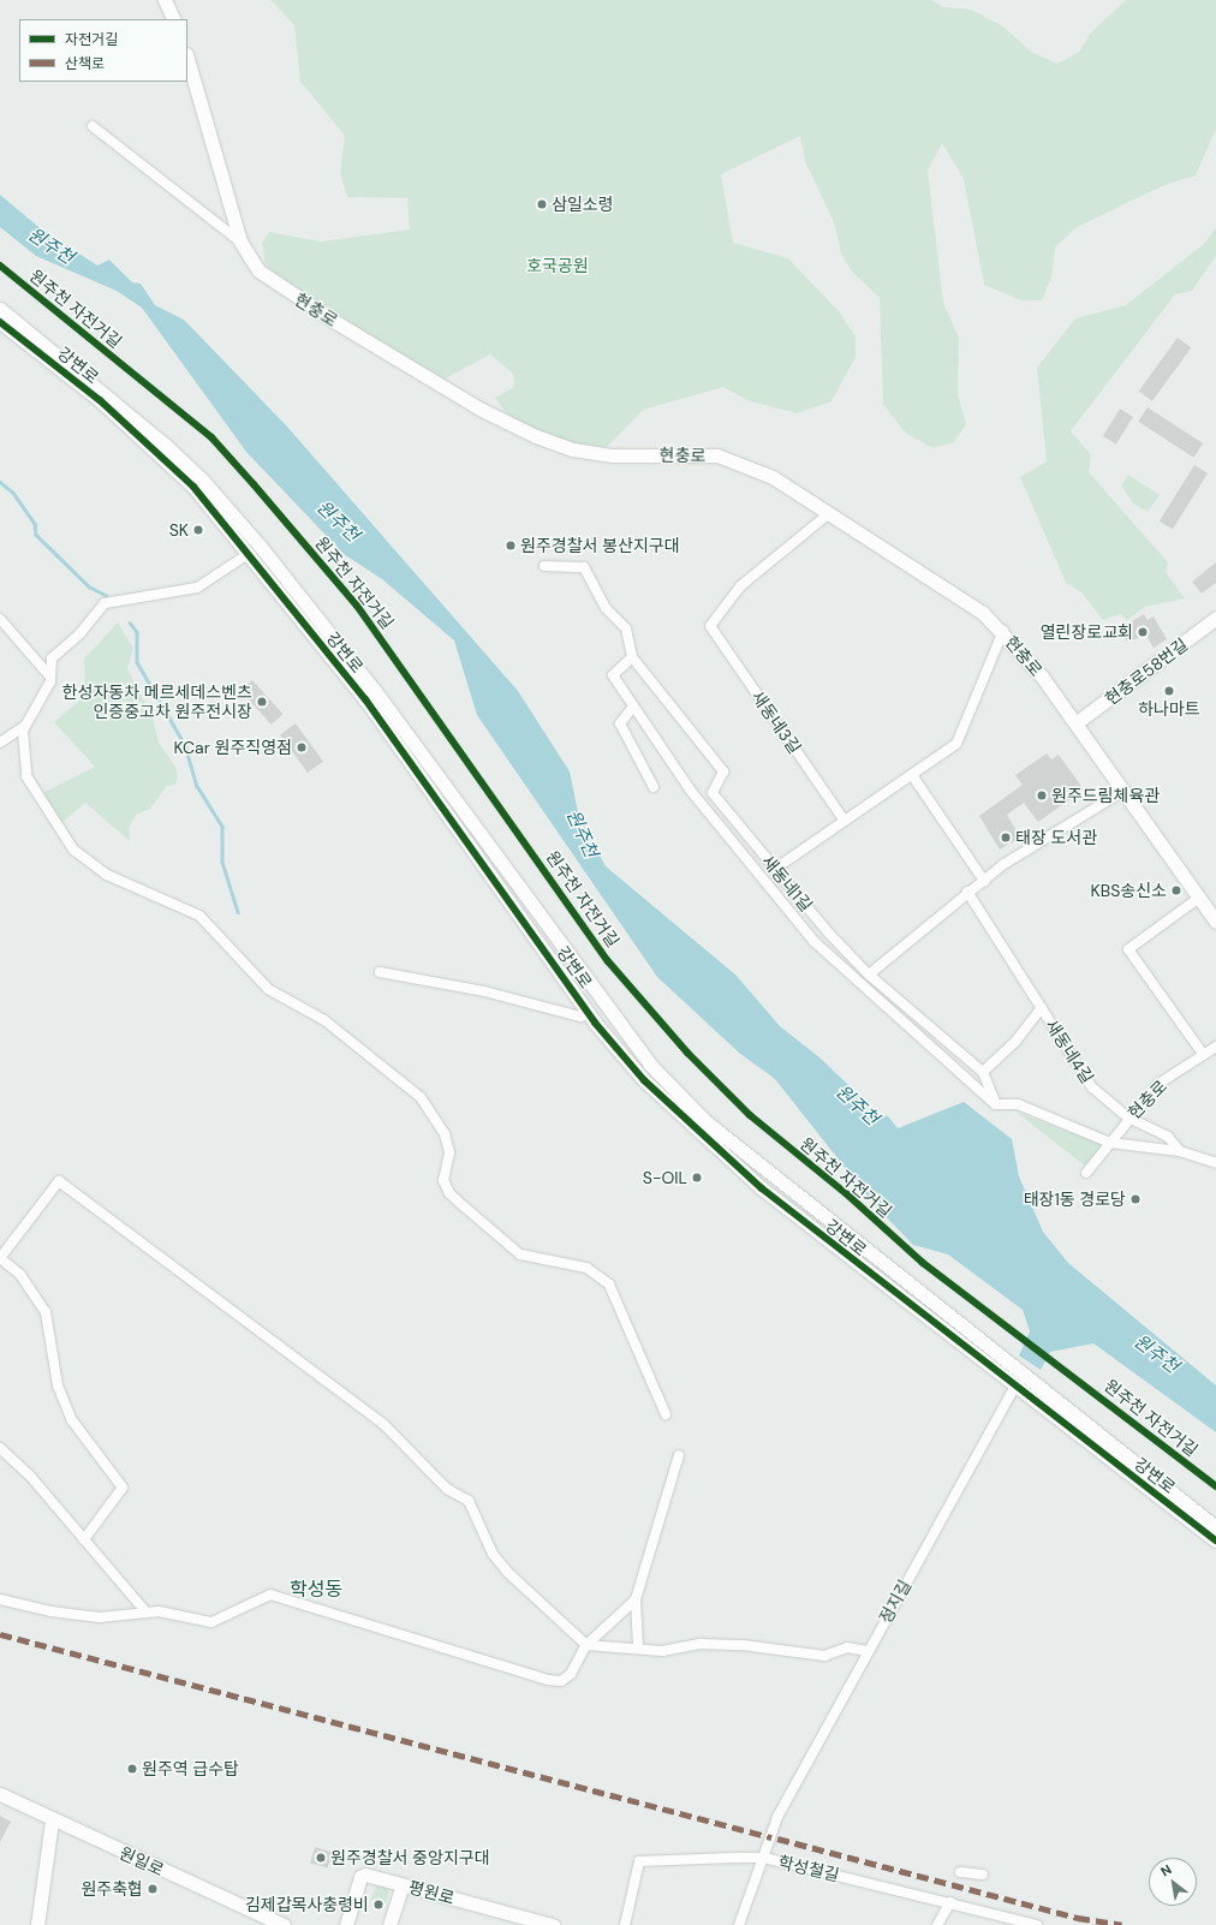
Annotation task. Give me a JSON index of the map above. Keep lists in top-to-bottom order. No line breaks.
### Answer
{"streets":{"street":["현충로","강변로","현충로58번길","새동네3길","새동네1길","새동네4길","정지길","원일로","학성철길","평원로"],"cycle path":["원주천 자전거길"]},"crossings":[["현충로","현충로58번길"],["현충로","새동네3길"],["현충로","새동네4길"],["강변로","정지길"],["정지길","학성철길"]],"districts":["학성동"],"water":["원주천"],"parks":["호국공원"],"places":["삼일소령","SK","원주경찰서 봉산지구대","열린장로교회","하나마트","한성자동차 메르세데스벤츠 인증중고차 원주전시장","KCar 원주직영점","원주드림체육관","태장 도서관","KBS송신소","S-OIL","태장1동 경로당","원주역 급수탑","원주경찰서 중앙지구대","원주축협","김제갑목사충령비"],"legend":["자전거길","산책로"],"north":"top left"}
